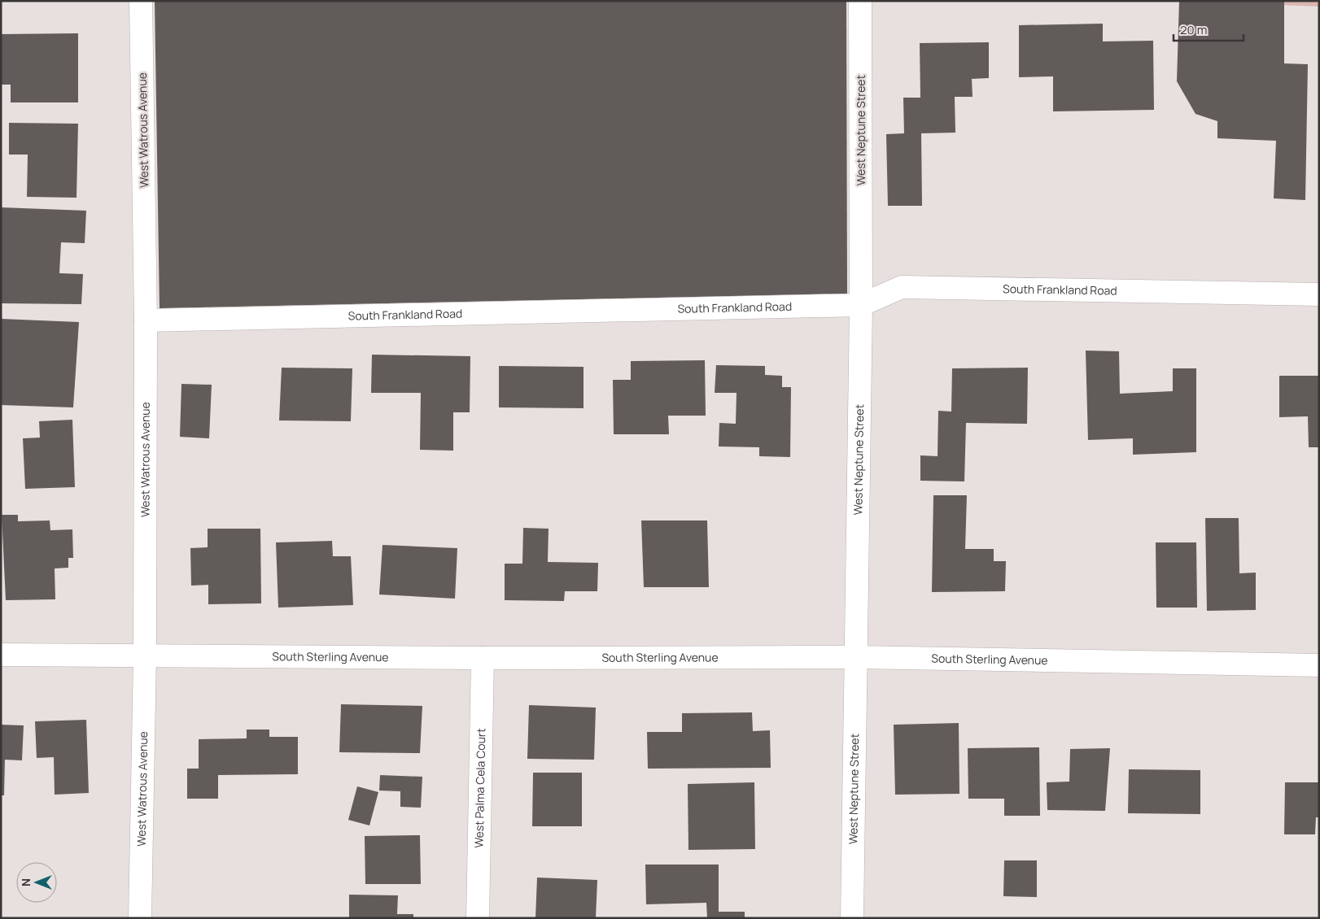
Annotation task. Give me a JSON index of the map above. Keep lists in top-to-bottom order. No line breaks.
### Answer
{"streets":{"street":["West Watrous Avenue","West Neptune Street","South Frankland Road","South Sterling Avenue","West Palma Cela Court"]},"crossings":[["West Watrous Avenue","South Frankland Road"],["West Watrous Avenue","South Sterling Avenue"],["West Neptune Street","South Frankland Road"],["West Neptune Street","South Sterling Avenue"],["South Sterling Avenue","West Palma Cela Court"]],"scale_bar":"20 m","north":"left"}
